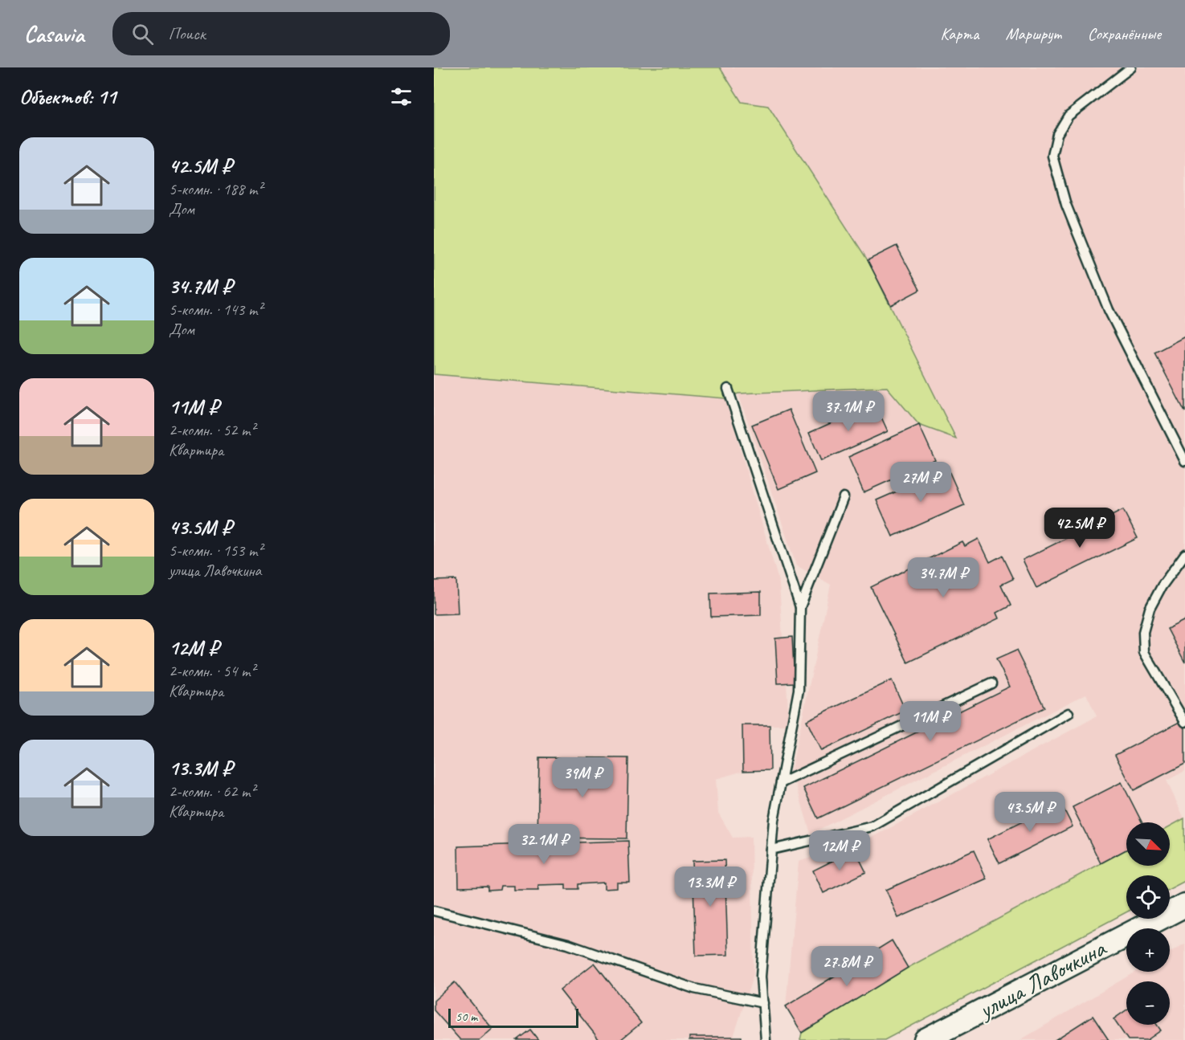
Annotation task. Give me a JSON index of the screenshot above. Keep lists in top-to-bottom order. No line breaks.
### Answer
{"streets":{"main road":["улица Лавочкина"]},"scale_bar":"50 m","north":"bottom right","page":{"header":"Casavia","search":"Поиск","nav":["Карта","Маршрут","Сохранённые"],"heading":"Объектов: 11","list":[{"name":"42.5M ₽","note":"5-комн. · 188 m² · Дом"},{"name":"34.7M ₽","note":"5-комн. · 143 m² · Дом"},{"name":"11M ₽","note":"2-комн. · 52 m² · Квартира"},{"name":"43.5M ₽","note":"5-комн. · 153 m² · улица Лавочкина"},{"name":"12M ₽","note":"2-комн. · 54 m² · Квартира"},{"name":"13.3M ₽","note":"2-комн. · 62 m² · Квартира"}],"price":["37.1M ₽","27M ₽","42.5M ₽","34.7M ₽","11M ₽","39M ₽","43.5M ₽","32.1M ₽","12M ₽","13.3M ₽","27.8M ₽"],"map_buttons":["+","−"],"scale":"50 m"}}
